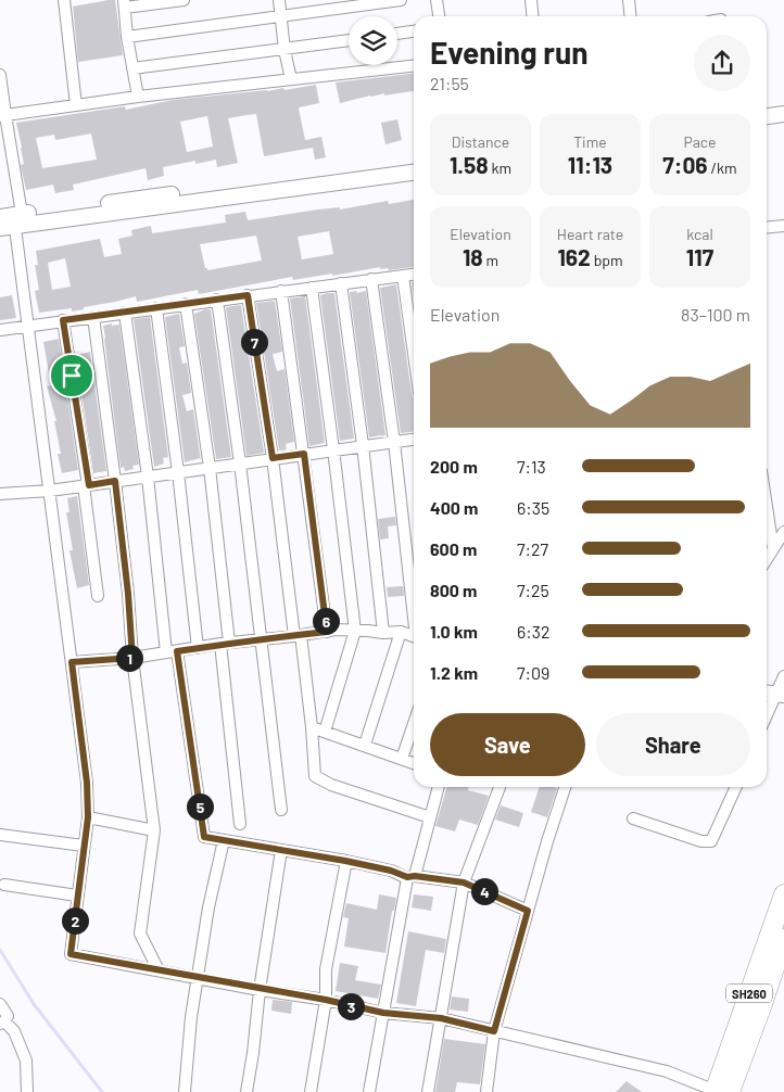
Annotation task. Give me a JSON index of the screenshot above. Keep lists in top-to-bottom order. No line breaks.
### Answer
{"streets":{"highway":["SH260"]},"page":{"heading":["Evening run","21:55"],"stats":[["Distance","1.58 km"],["Time","11:13"],["Pace","7:06 /km"],["Elevation","18 m"],["Heart rate","162 bpm"],["kcal","117"]],"chart":["Elevation","83–100 m"],"pins":["7","6","1","5","4","2","3"],"list":[{"name":"200 m","note":"7:13"},{"name":"400 m","note":"6:35"},{"name":"600 m","note":"7:27"},{"name":"800 m","note":"7:25"},{"name":"1.0 km","note":"6:32"},{"name":"1.2 km","note":"7:09"}],"buttons":["Save","Share"]}}
